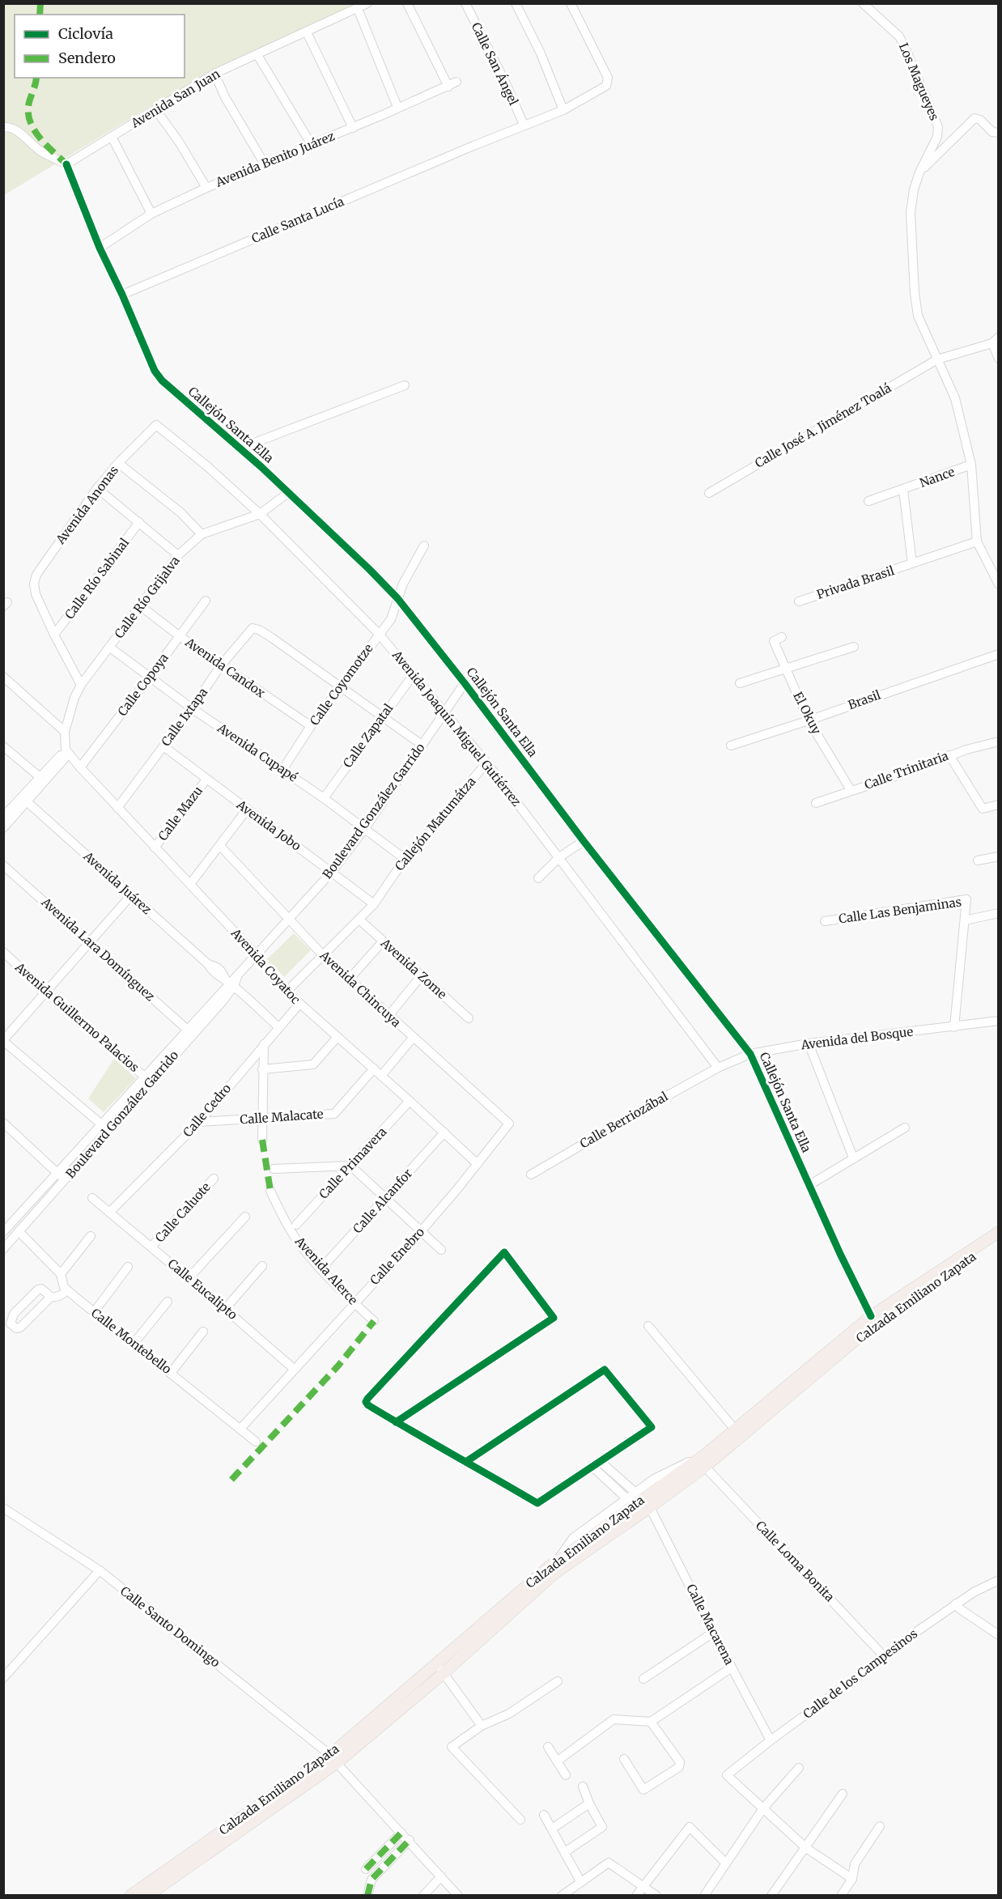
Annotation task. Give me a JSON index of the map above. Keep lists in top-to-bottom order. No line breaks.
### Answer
{"streets":{"main road":["Calzada Emiliano Zapata"],"street":["Calle San Ángel","Los Magueyes","Avenida San Juan","Avenida Benito Juárez","Calle Santa Lucía","Callejón Santa Ella","Calle José A. Jiménez Toalá","Nance","Avenida Anonas","Calle Río Sabinal","Privada Brasil","Calle Río Grijalva","Avenida Candox","Calle Copoya","Calle Coyomotze","Brasil","El Okuy","Calle Ixtapa","Avenida Joaquín Miguel Gutiérrez","Calle Zapatal","Avenida Cupapé","Calle Trinitaria","Boulevard González Garrido","Calle Mazu","Callejón Matumátza","Avenida Jobo","Avenida Juárez","Calle Las Benjaminas","Avenida Lara Domínguez","Avenida Coyatoc","Avenida Zome","Avenida Chincuya","Avenida Guillermo Palacios","Avenida del Bosque","Calle Cedro","Calle Malacate","Calle Berriozábal","Calle Primavera","Calle Alcanfor","Calle Caluote","Calle Enebro","Avenida Alerce","Calle Eucalipto","Calle Montebello","Calle Loma Bonita","Calle Macarena","Calle Santo Domingo","Calle de los Campesinos"]},"crossings":[["Calle San Ángel","Calle Santa Lucía"],["Los Magueyes","Calle José A. Jiménez Toalá"],["Los Magueyes","Nance"],["Los Magueyes","Privada Brasil"],["Avenida San Juan","Callejón Santa Ella"],["Avenida Benito Juárez","Callejón Santa Ella"],["Calle Santa Lucía","Callejón Santa Ella"],["Callejón Santa Ella","Calle Río Grijalva"],["Callejón Santa Ella","Calle Coyomotze"],["Callejón Santa Ella","Boulevard González Garrido"],["Callejón Santa Ella","Avenida del Bosque"],["Callejón Santa Ella","Calzada Emiliano Zapata"],["Avenida Anonas","Calle Río Sabinal"],["Avenida Anonas","Avenida Joaquín Miguel Gutiérrez"],["Calle Río Grijalva","Avenida Candox"],["Calle Río Grijalva","Avenida Joaquín Miguel Gutiérrez"],["Calle Río Grijalva","Avenida Cupapé"],["Calle Río Grijalva","Avenida Coyatoc"],["Avenida Candox","Calle Copoya"],["Avenida Candox","Calle Coyomotze"],["Avenida Candox","Calle Ixtapa"],["Calle Copoya","Avenida Cupapé"],["Calle Copoya","Avenida Coyatoc"],["Calle Coyomotze","Calle Ixtapa"],["Calle Coyomotze","Avenida Joaquín Miguel Gutiérrez"],["Calle Coyomotze","Avenida Cupapé"],["Brasil","El Okuy"],["El Okuy","Calle Trinitaria"],["Calle Ixtapa","Avenida Cupapé"],["Calle Ixtapa","Avenida Jobo"],["Calle Ixtapa","Avenida Coyatoc"],["Avenida Joaquín Miguel Gutiérrez","Calle Zapatal"],["Avenida Joaquín Miguel Gutiérrez","Boulevard González Garrido"],["Avenida Joaquín Miguel Gutiérrez","Callejón Matumátza"],["Avenida Joaquín Miguel Gutiérrez","Avenida del Bosque"],["Avenida Joaquín Miguel Gutiérrez","Calle Berriozábal"],["Calle Zapatal","Avenida Cupapé"],["Avenida Cupapé","Boulevard González Garrido"],["Avenida Cupapé","Callejón Matumátza"],["Boulevard González Garrido","Avenida Jobo"],["Boulevard González Garrido","Avenida Juárez"],["Boulevard González Garrido","Avenida Lara Domínguez"],["Boulevard González Garrido","Avenida Coyatoc"],["Boulevard González Garrido","Avenida Chincuya"],["Boulevard González Garrido","Avenida Guillermo Palacios"],["Boulevard González Garrido","Calle Montebello"],["Calle Mazu","Avenida Jobo"],["Calle Mazu","Avenida Coyatoc"],["Callejón Matumátza","Avenida Jobo"],["Callejón Matumátza","Avenida Coyatoc"],["Callejón Matumátza","Avenida Zome"],["Callejón Matumátza","Avenida Chincuya"],["Calle Las Benjaminas","Avenida del Bosque"],["Avenida Coyatoc","Calle Cedro"],["Avenida Coyatoc","Calle Malacate"],["Avenida Coyatoc","Calle Primavera"],["Avenida Coyatoc","Calle Alcanfor"],["Avenida Coyatoc","Calle Enebro"],["Avenida Chincuya","Calle Enebro"],["Avenida del Bosque","Calle Berriozábal"],["Calle Cedro","Calle Malacate"],["Calle Cedro","Calle Eucalipto"],["Calle Alcanfor","Avenida Alerce"],["Calle Caluote","Calle Eucalipto"],["Calle Enebro","Avenida Alerce"],["Calle Enebro","Calle Eucalipto"],["Calle Enebro","Calle Montebello"],["Calzada Emiliano Zapata","Calle Loma Bonita"],["Calzada Emiliano Zapata","Calle Macarena"],["Calzada Emiliano Zapata","Calle Santo Domingo"],["Calle Loma Bonita","Calle de los Campesinos"],["Calle Macarena","Calle de los Campesinos"]],"legend":["Ciclovía","Sendero"]}
